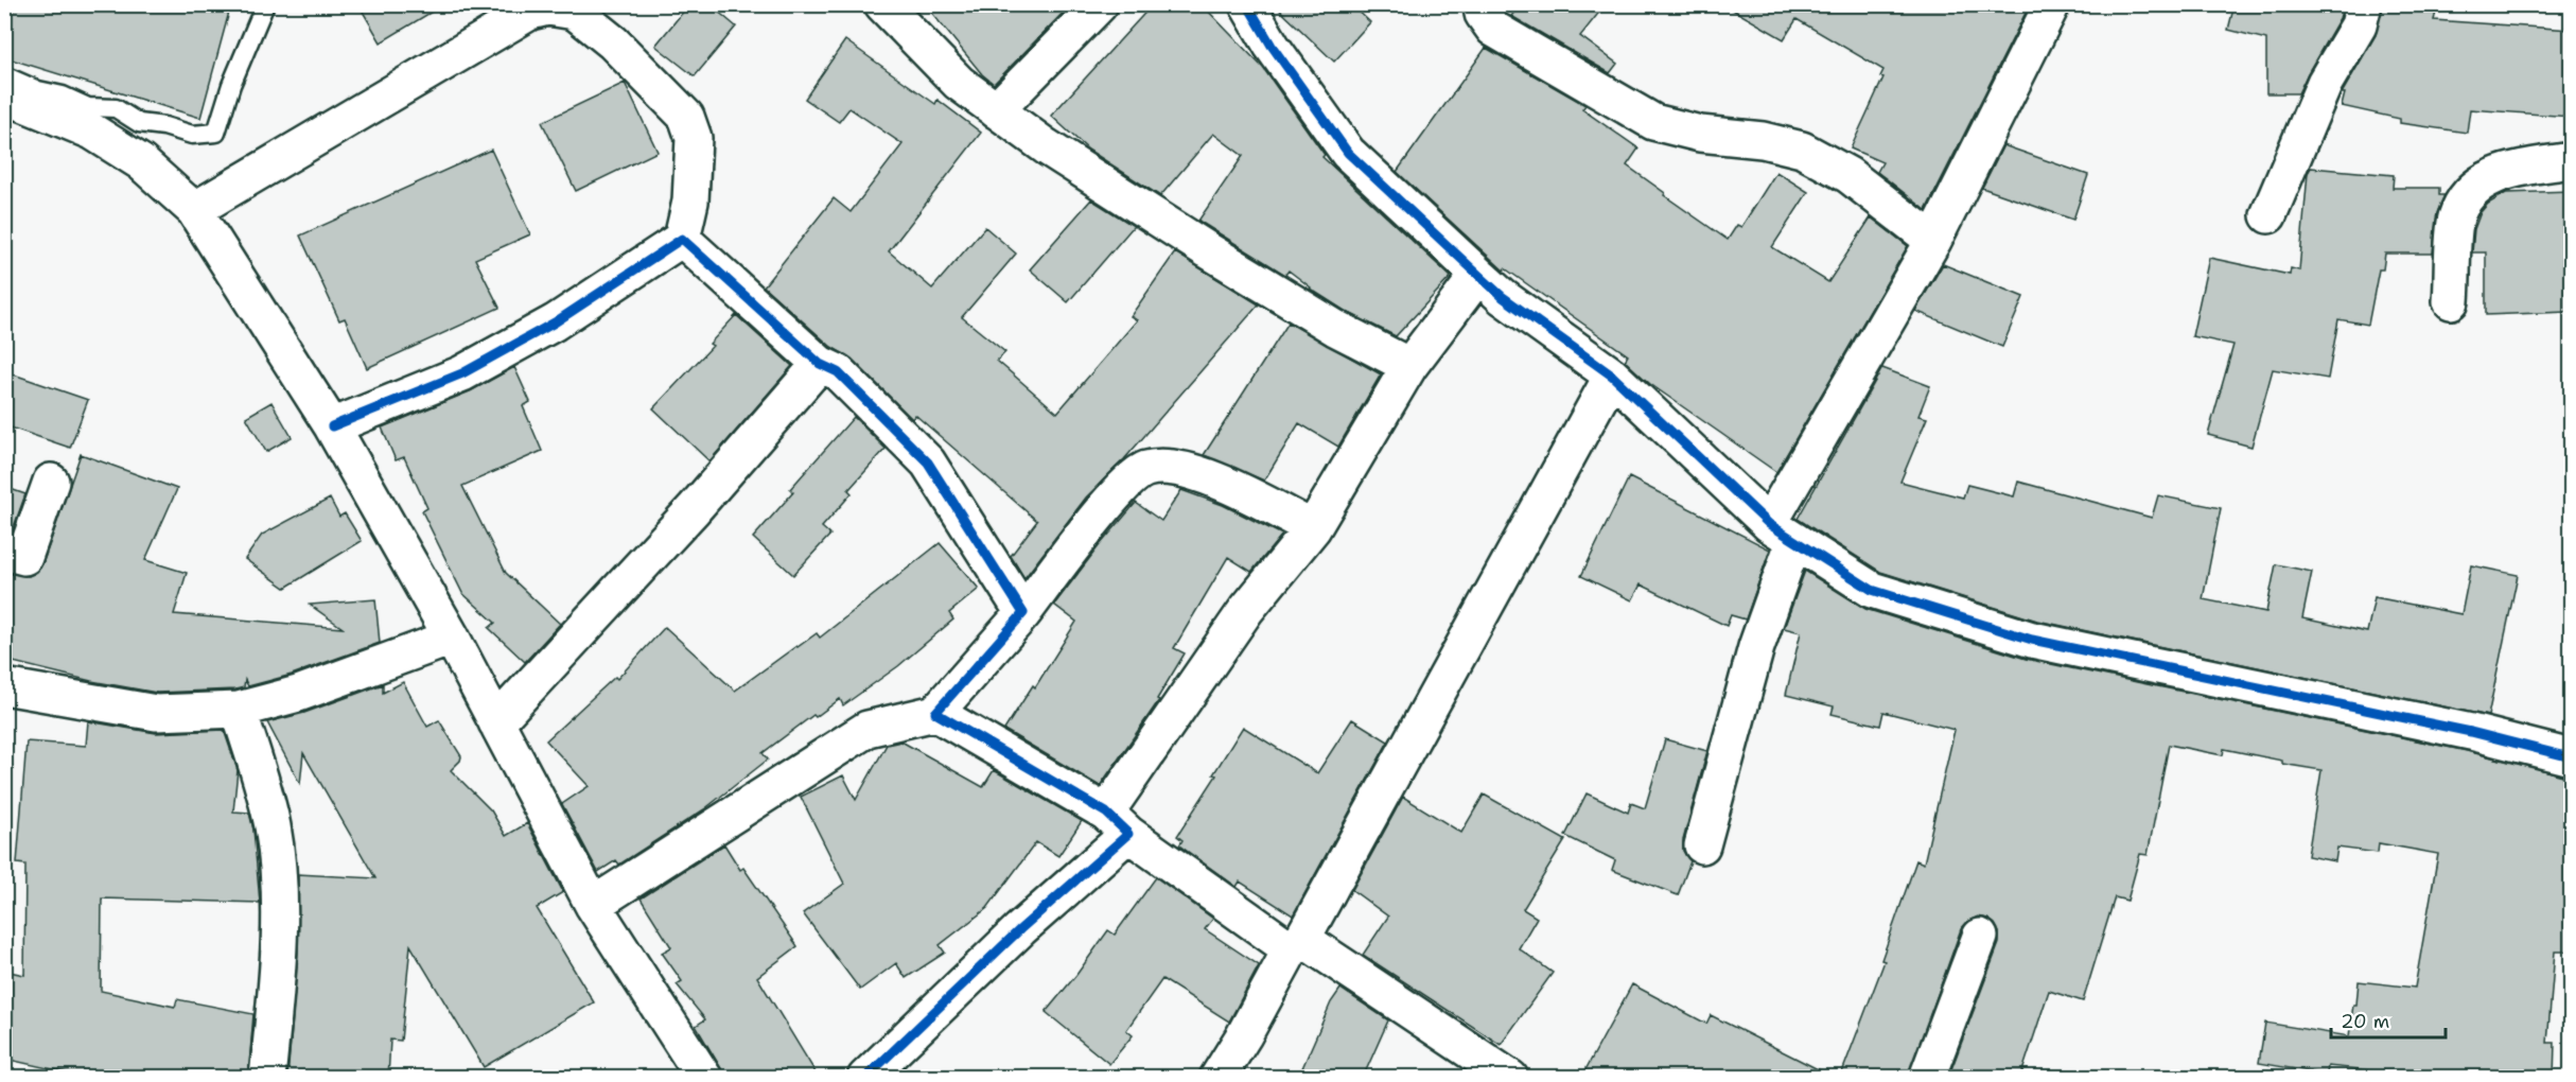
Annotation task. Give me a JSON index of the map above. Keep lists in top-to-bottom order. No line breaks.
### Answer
{"scale_bar":"20 m"}
